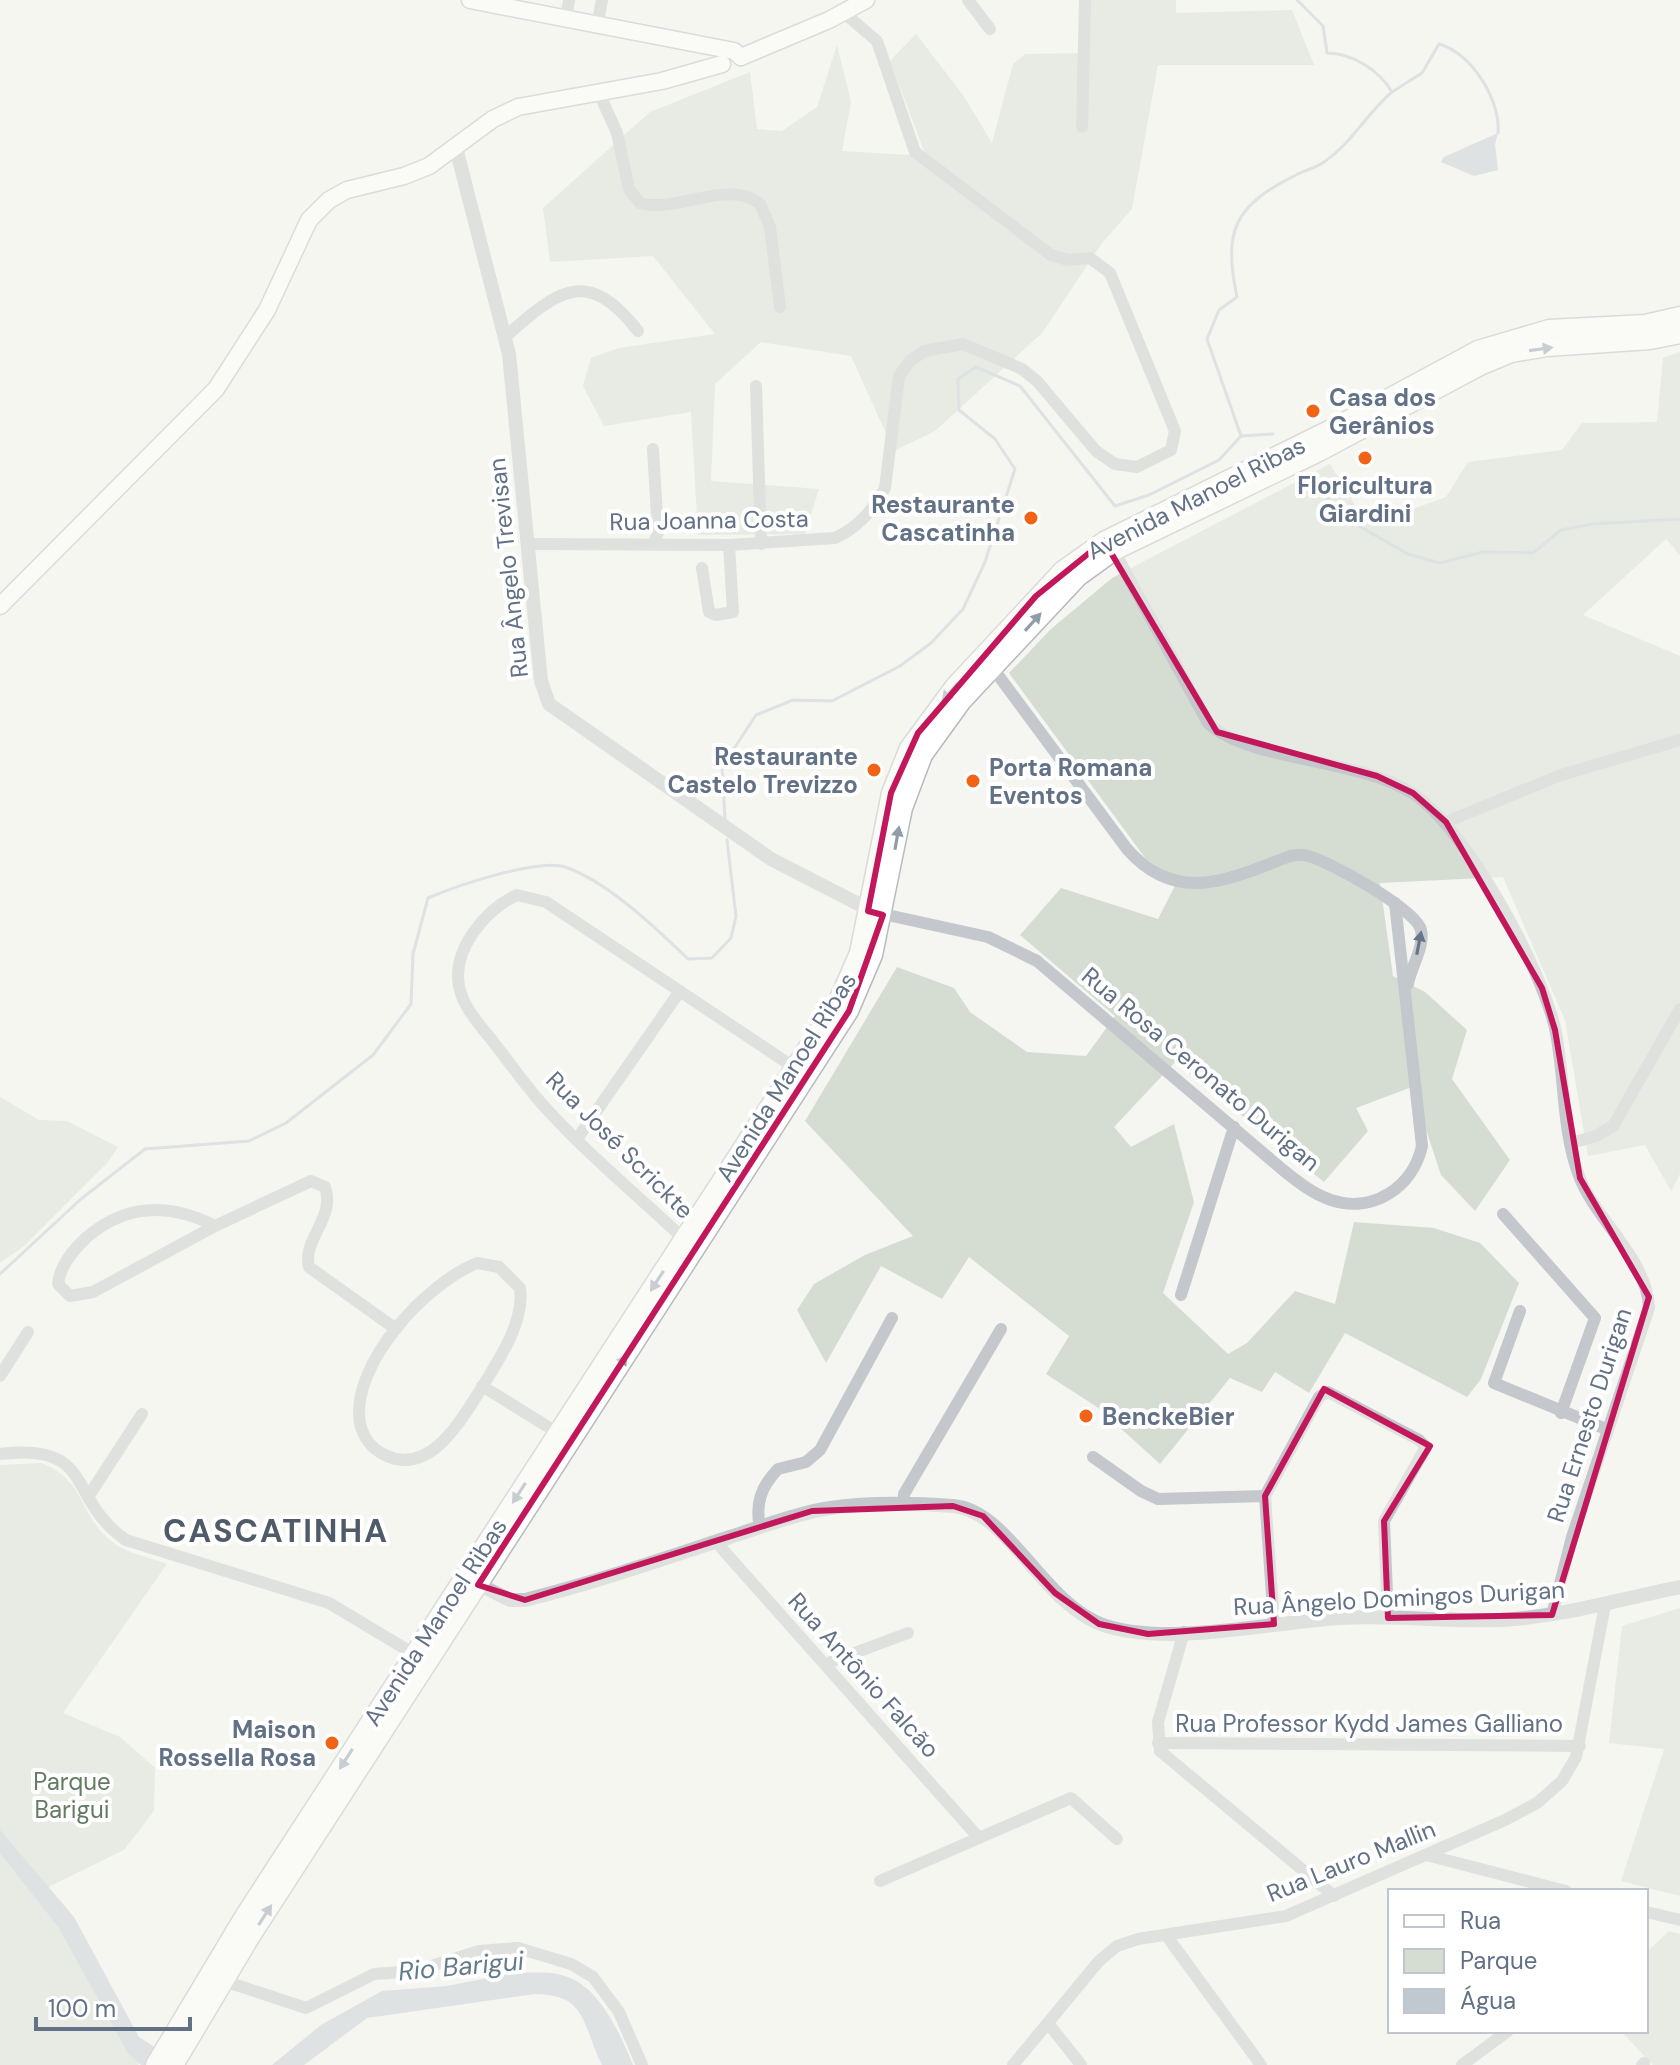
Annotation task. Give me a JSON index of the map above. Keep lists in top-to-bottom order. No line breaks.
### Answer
{"streets":{"main road":["Avenida Manoel Ribas"],"street":["Rua Joanna Costa","Rua Ângelo Trevisan","Rua Rosa Ceronato Durigan","Rua José Scrickte","Rua Ernesto Durigan","Rua Ângelo Domingos Durigan","Rua Antônio Falcão","Rua Professor Kydd James Galliano","Rua Lauro Mallin"]},"crossings":[["Avenida Manoel Ribas","Rua Ângelo Trevisan"],["Avenida Manoel Ribas","Rua Rosa Ceronato Durigan"],["Avenida Manoel Ribas","Rua José Scrickte"],["Avenida Manoel Ribas","Rua Ernesto Durigan"],["Avenida Manoel Ribas","Rua Ângelo Domingos Durigan"],["Rua Joanna Costa","Rua Ângelo Trevisan"],["Rua Ângelo Trevisan","Rua Rosa Ceronato Durigan"],["Rua Ernesto Durigan","Rua Ângelo Domingos Durigan"],["Rua Ângelo Domingos Durigan","Rua Antônio Falcão"],["Rua Ângelo Domingos Durigan","Rua Lauro Mallin"],["Rua Professor Kydd James Galliano","Rua Lauro Mallin"]],"districts":["CASCATINHA"],"water":["Rio Barigui"],"parks":["Parque Barigui"],"places":["Casa dos Gerânios","Floricultura Giardini","Restaurante Cascatinha","Restaurante Castelo Trevizzo","Porta Romana Eventos","BenckeBier","Maison Rossella Rosa"],"legend":["Rua","Parque","Água"],"scale_bar":"100 m"}
